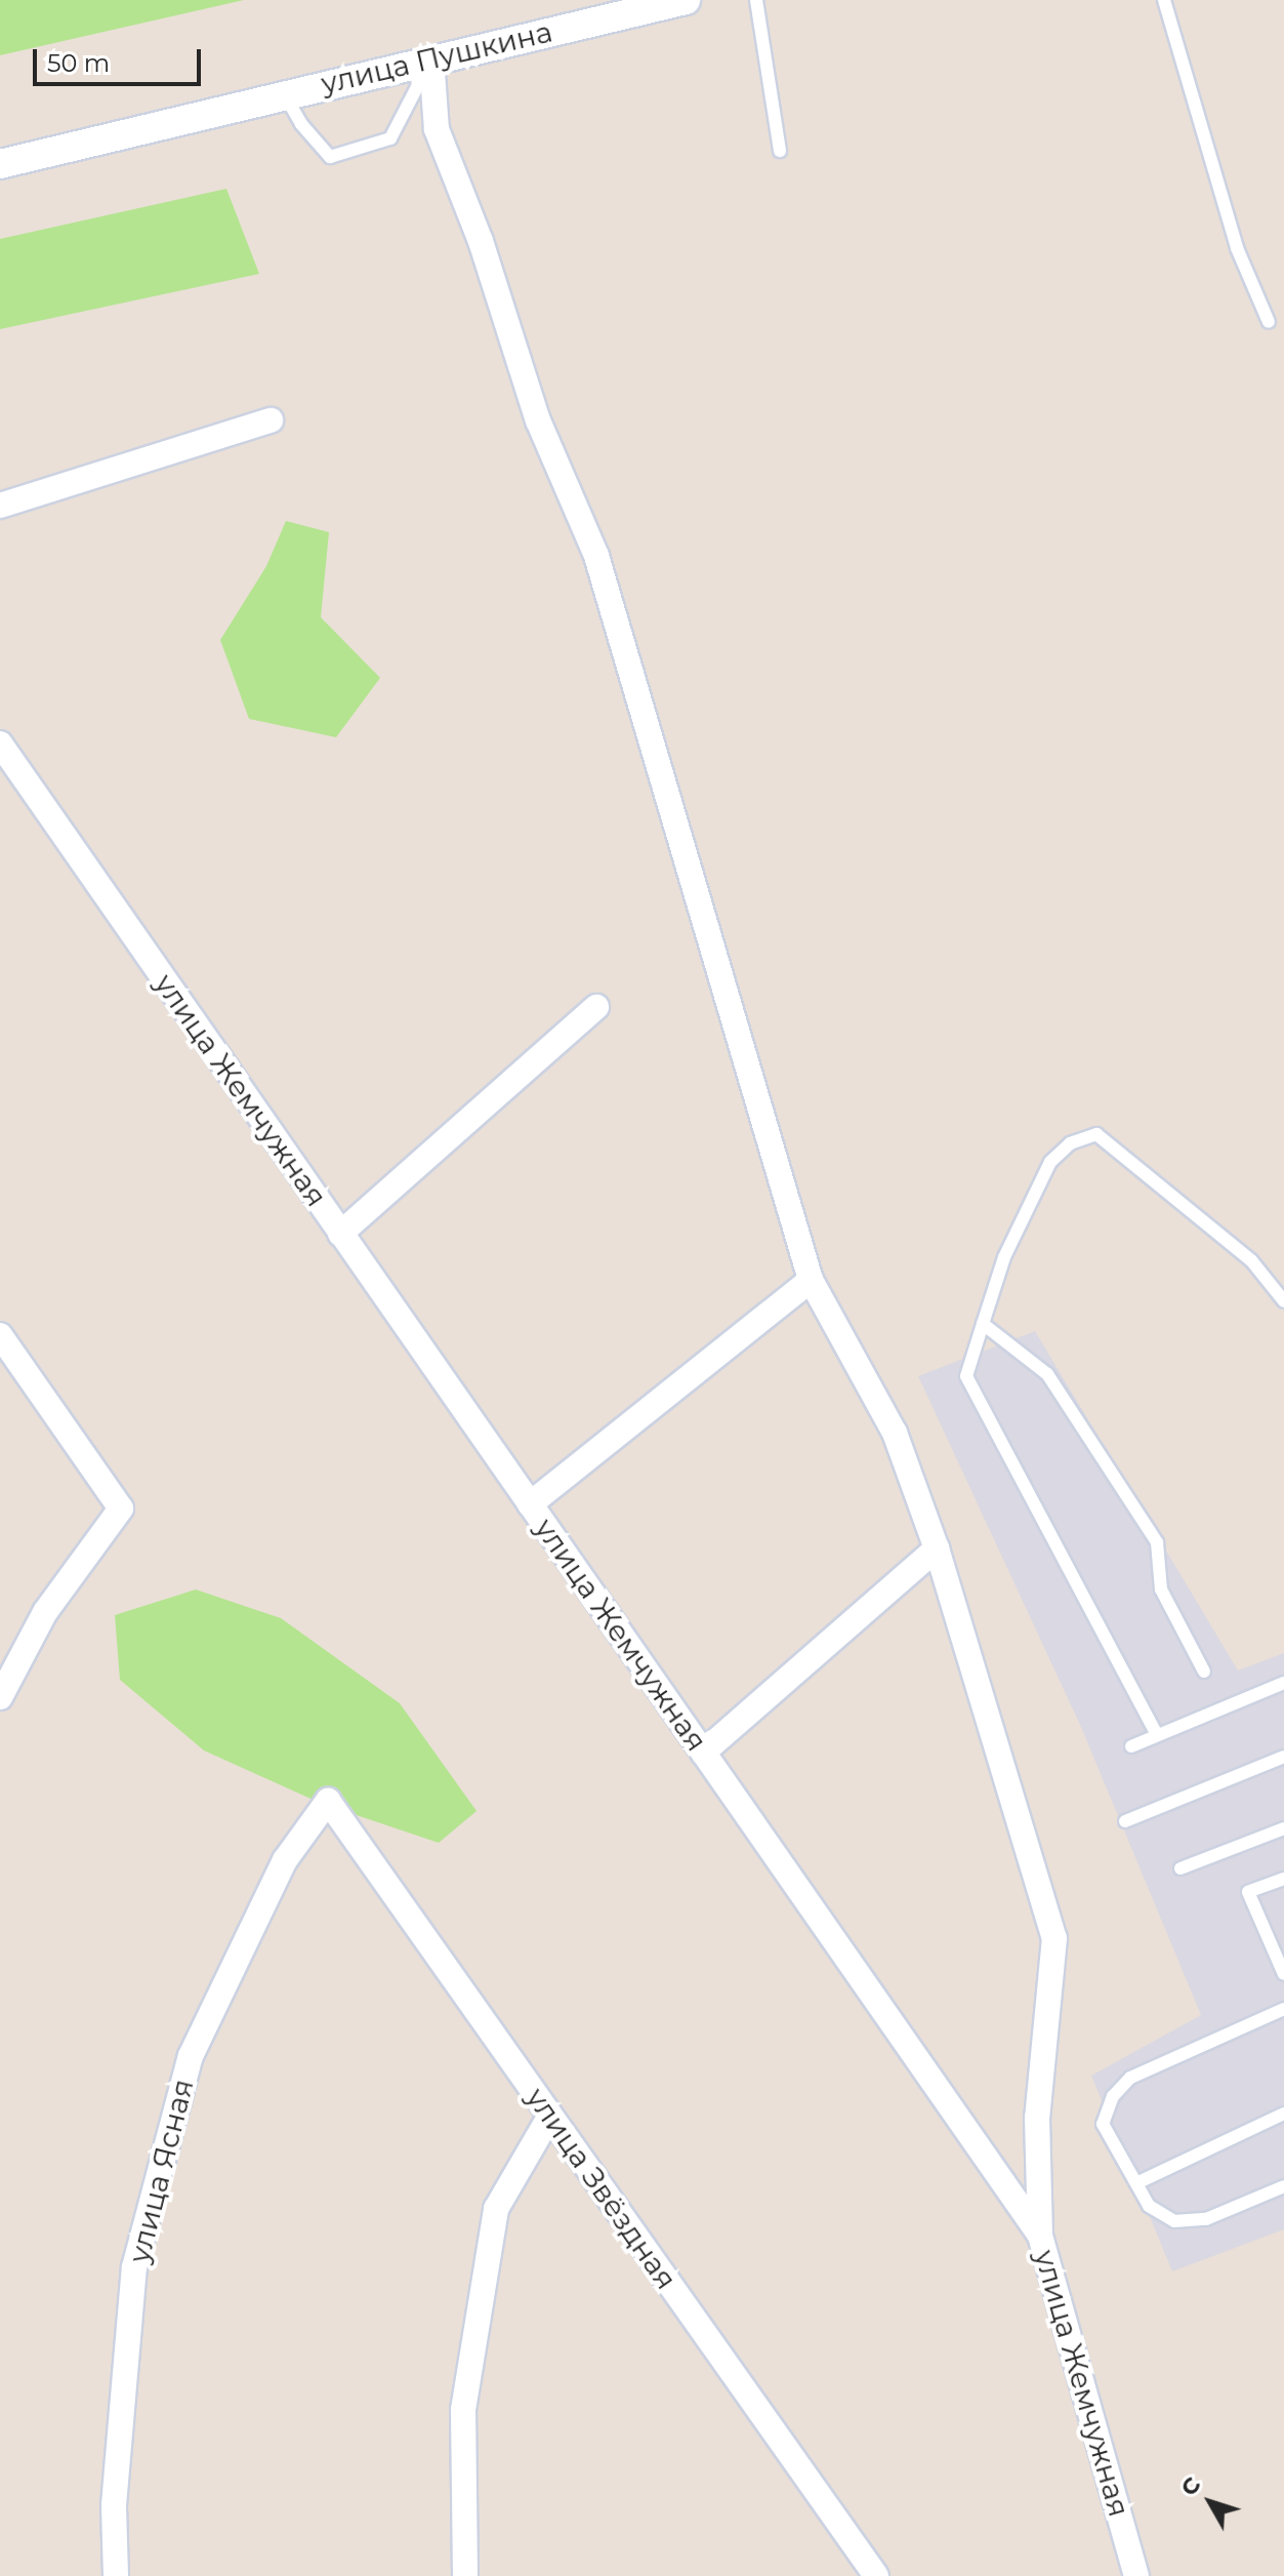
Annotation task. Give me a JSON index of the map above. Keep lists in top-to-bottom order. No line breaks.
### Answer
{"streets":{"street":["улица Пушкина","улица Жемчужная","улица Ясная","улица Звёздная"]},"crossings":[["улица Ясная","улица Звёздная"]],"scale_bar":"50 m","north":"top left"}
